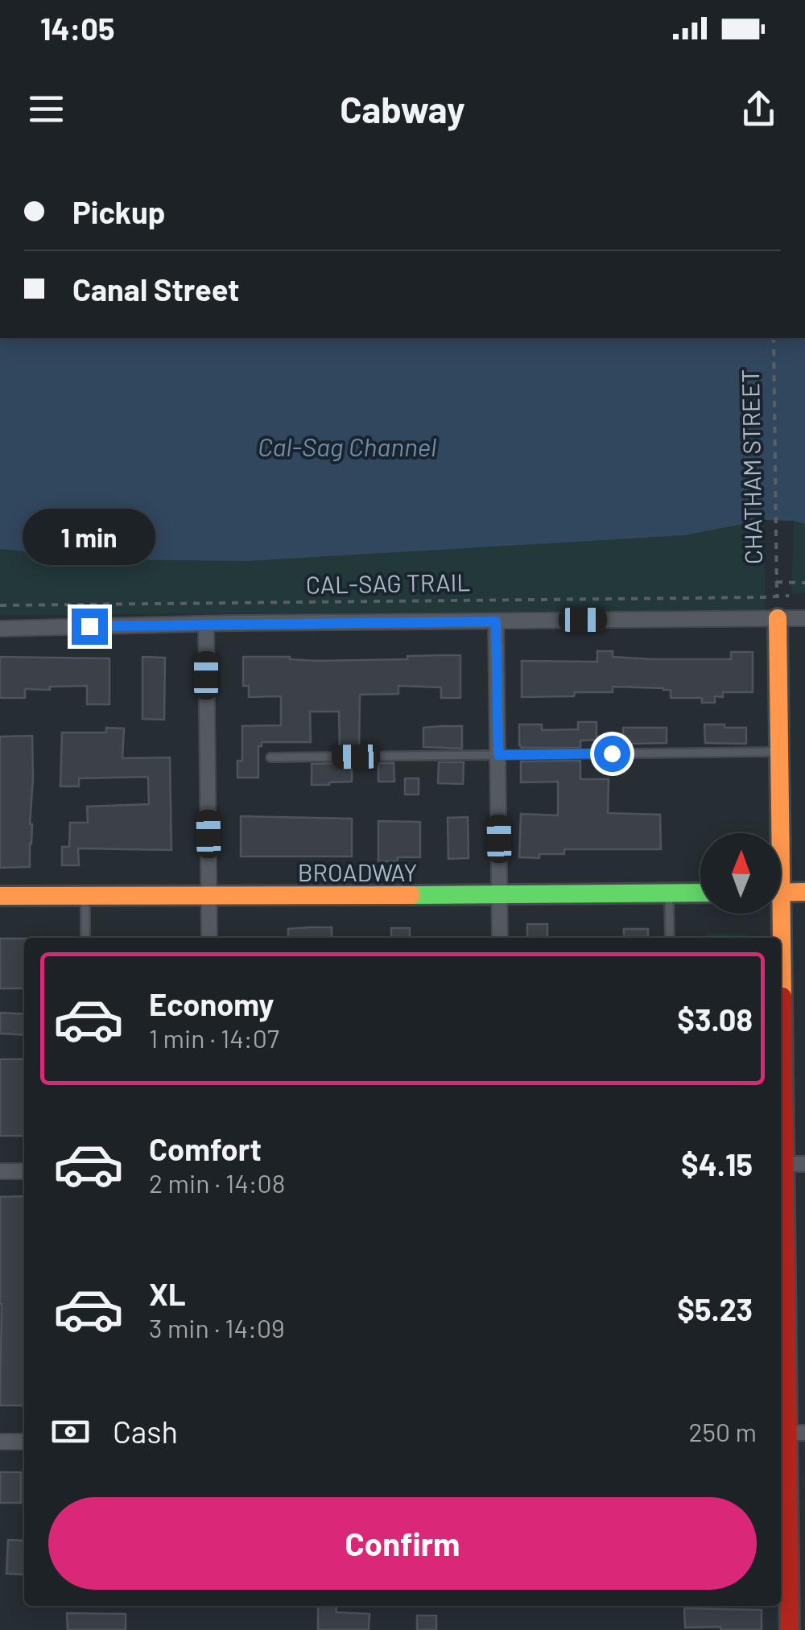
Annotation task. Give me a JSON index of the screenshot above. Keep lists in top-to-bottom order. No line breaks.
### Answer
{"streets":{"street":["BROADWAY"],"path":["CHATHAM STREET","CAL-SAG TRAIL"]},"crossings":[["CHATHAM STREET","CAL-SAG TRAIL"]],"water":["Cal-Sag Channel"],"north":"top","page":{"status":"14:05","header":"Cabway","banner":["Pickup","Canal Street"],"bubble":"1 min","list":[{"name":"Economy","note":"1 min · 14:07","value":"$3.08"},{"name":"Comfort","note":"2 min · 14:08","value":"$4.15"},{"name":"XL","note":"3 min · 14:09","value":"$5.23"}],"pay":["Cash","250 m"],"buttons":"Confirm"}}
